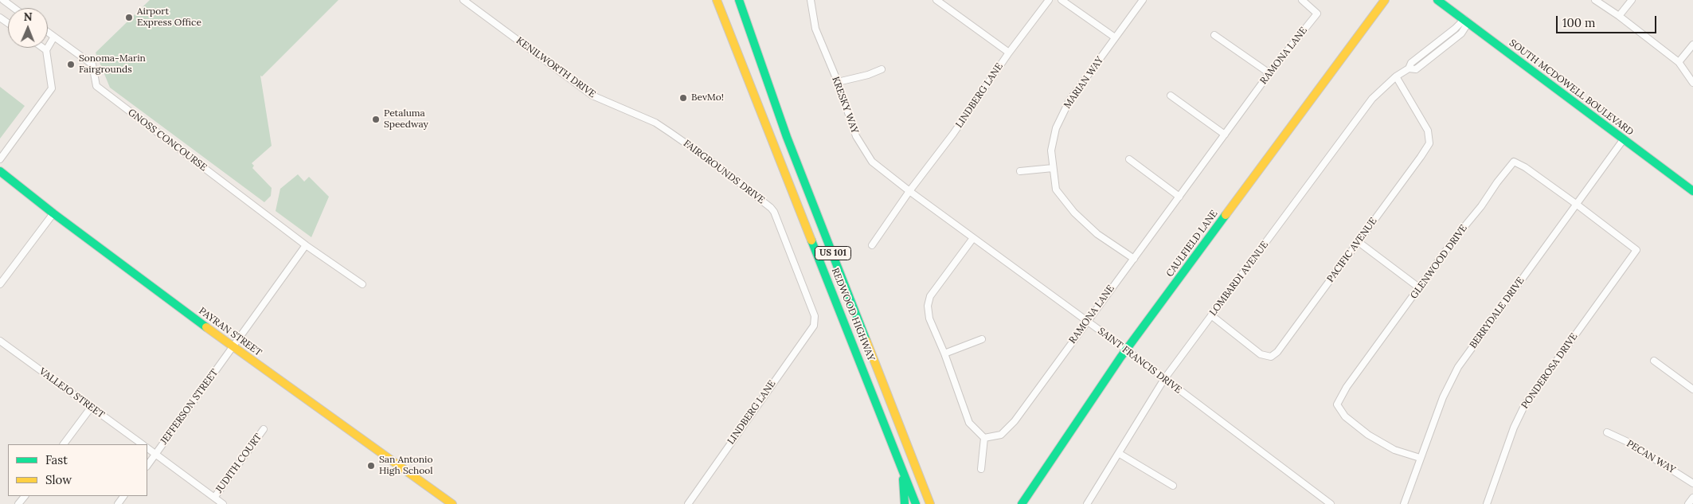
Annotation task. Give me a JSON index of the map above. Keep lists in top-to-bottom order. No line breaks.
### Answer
{"streets":{"main road":["SOUTH MCDOWELL BOULEVARD","CAULFIELD LANE","US 101","REDWOOD HIGHWAY","PAYRAN STREET"],"street":["RAMONA LANE","KENILWORTH DRIVE","MARIAN WAY","LINDBERG LANE","KRESKY WAY","GNOSS CONCOURSE","FAIRGROUNDS DRIVE","PACIFIC AVENUE","GLENWOOD DRIVE","LOMBARDI AVENUE","BERRYDALE DRIVE","SAINT FRANCIS DRIVE","PONDEROSA DRIVE","VALLEJO STREET","JEFFERSON STREET","PECAN WAY","JUDITH COURT"]},"crossings":[["RAMONA LANE","MARIAN WAY"],["RAMONA LANE","SAINT FRANCIS DRIVE"],["KENILWORTH DRIVE","FAIRGROUNDS DRIVE"],["SOUTH MCDOWELL BOULEVARD","LOMBARDI AVENUE"],["SOUTH MCDOWELL BOULEVARD","BERRYDALE DRIVE"],["LINDBERG LANE","KRESKY WAY"],["LINDBERG LANE","FAIRGROUNDS DRIVE"],["LINDBERG LANE","SAINT FRANCIS DRIVE"],["KRESKY WAY","SAINT FRANCIS DRIVE"],["CAULFIELD LANE","SAINT FRANCIS DRIVE"],["PACIFIC AVENUE","LOMBARDI AVENUE"],["GLENWOOD DRIVE","BERRYDALE DRIVE"],["GLENWOOD DRIVE","PONDEROSA DRIVE"],["LOMBARDI AVENUE","SAINT FRANCIS DRIVE"],["PAYRAN STREET","JEFFERSON STREET"]],"places":["Airport Express Office","Sonoma-Marin Fairgrounds","BevMo!","Petaluma Speedway","San Antonio High School"],"legend":["Fast","Slow"],"scale_bar":"100 m","north":"top"}
